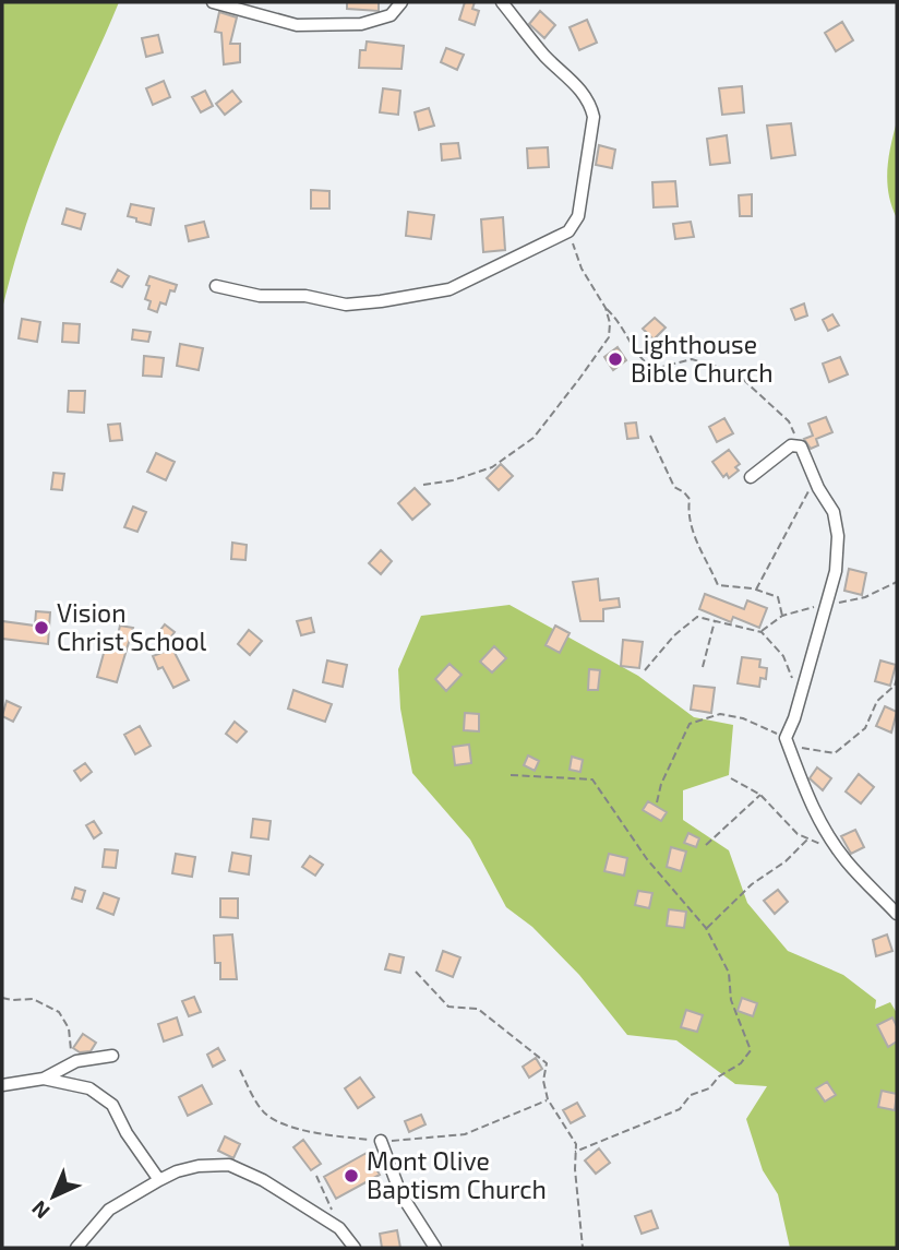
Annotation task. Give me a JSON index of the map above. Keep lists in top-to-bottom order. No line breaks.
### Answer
{"places":["Lighthouse Bible Church","Vision Christ School","Mont Olive Baptism Church"],"north":"bottom left"}
